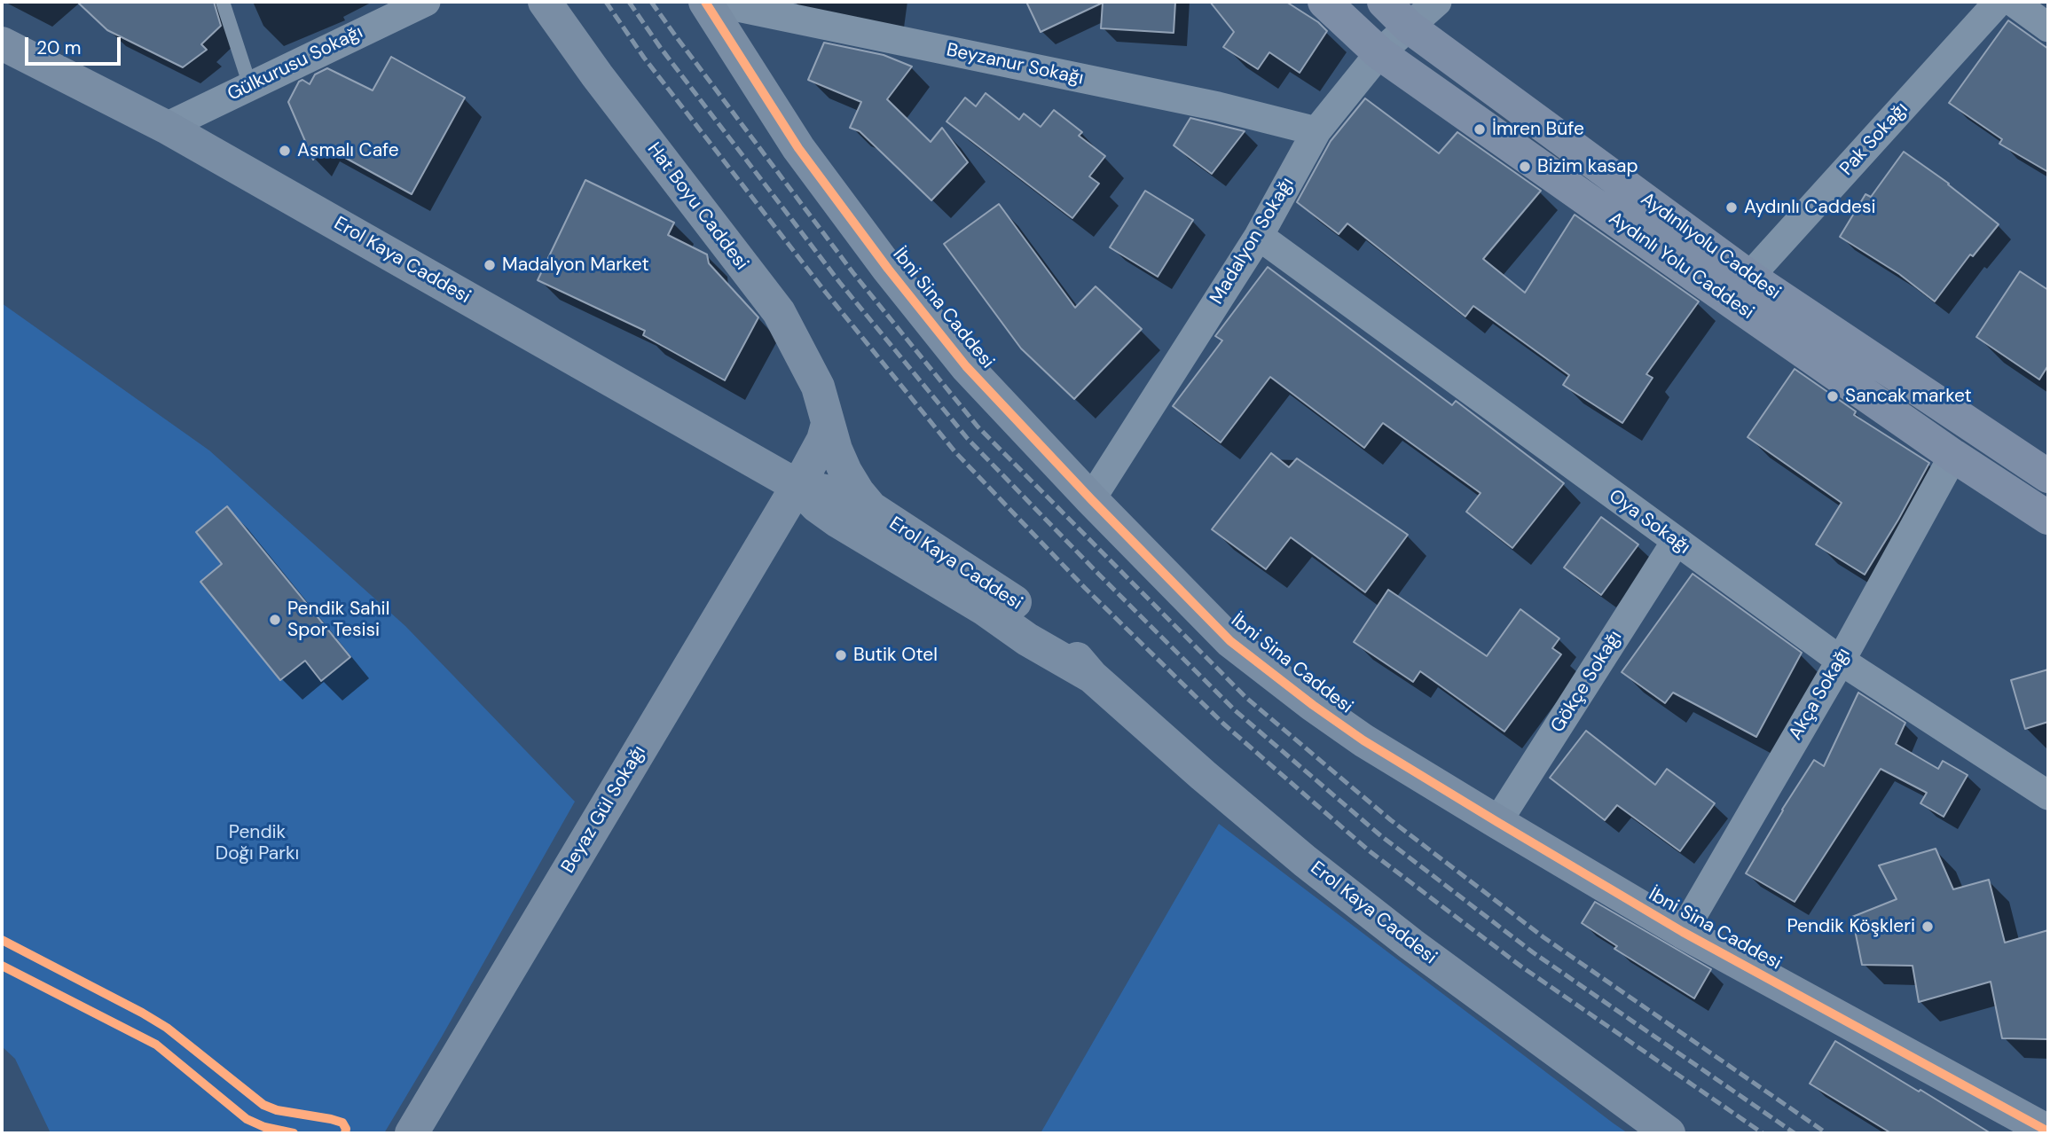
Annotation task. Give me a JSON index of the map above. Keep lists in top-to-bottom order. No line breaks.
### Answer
{"streets":{"main road":["Aydınlıyolu Caddesi","Aydınlı Yolu Caddesi"],"street":["Gülkurusu Sokağı","Beyzanur Sokağı","Pak Sokağı","Hat Boyu Caddesi","Madalyon Sokağı","Erol Kaya Caddesi","İbni Sina Caddesi","Oya Sokağı","Gökçe Sokağı","Akça Sokağı","Beyaz Gül Sokağı"]},"crossings":[["Gülkurusu Sokağı","Erol Kaya Caddesi"],["Beyzanur Sokağı","Madalyon Sokağı"],["Pak Sokağı","Aydınlıyolu Caddesi"],["Hat Boyu Caddesi","Erol Kaya Caddesi"],["Hat Boyu Caddesi","Beyaz Gül Sokağı"],["Madalyon Sokağı","Aydınlıyolu Caddesi"],["Madalyon Sokağı","Aydınlı Yolu Caddesi"],["Madalyon Sokağı","İbni Sina Caddesi"],["Madalyon Sokağı","Oya Sokağı"],["Erol Kaya Caddesi","Beyaz Gül Sokağı"],["Aydınlı Yolu Caddesi","Akça Sokağı"],["İbni Sina Caddesi","Gökçe Sokağı"],["İbni Sina Caddesi","Akça Sokağı"],["Oya Sokağı","Gökçe Sokağı"],["Oya Sokağı","Akça Sokağı"]],"parks":["Pendik Doğı Parkı"],"places":["İmren Büfe","Asmalı Cafe","Bizim kasap","Aydınlı Caddesi","Madalyon Market","Sancak market","Pendik Sahil Spor Tesisi","Butik Otel","Pendik Köşkleri"],"scale_bar":"20 m"}
